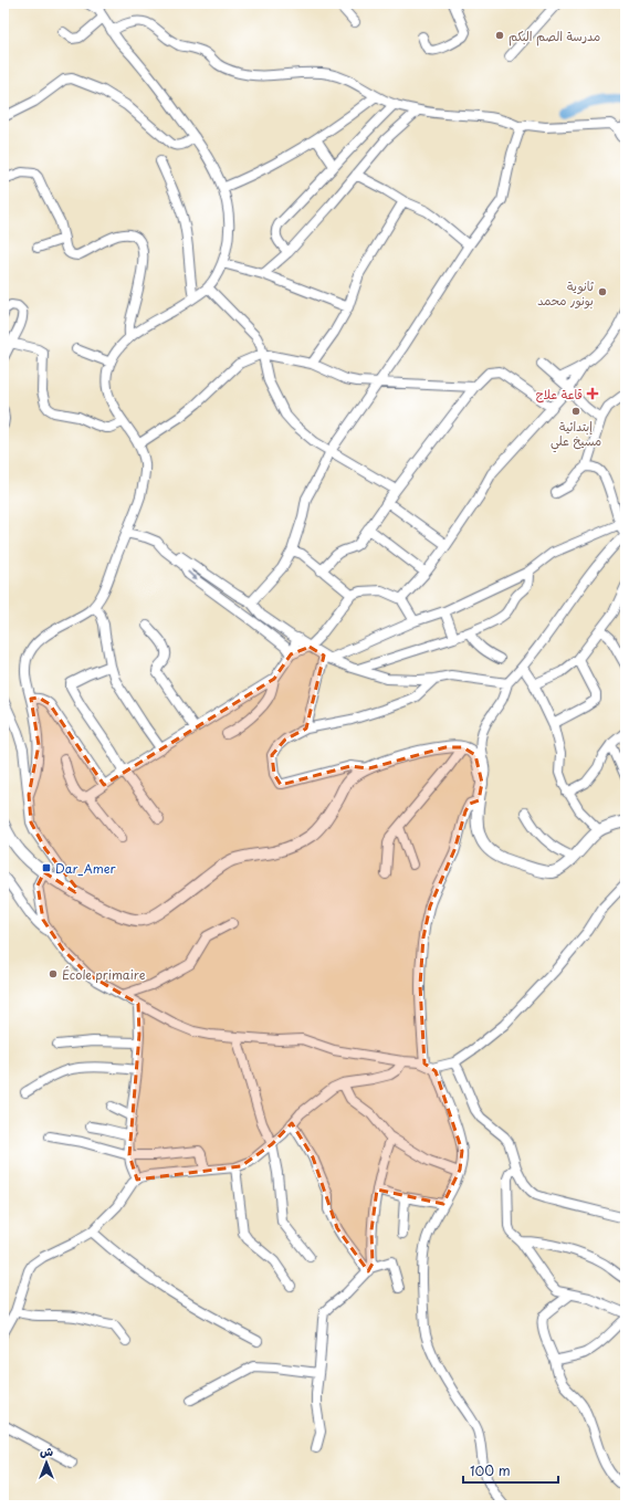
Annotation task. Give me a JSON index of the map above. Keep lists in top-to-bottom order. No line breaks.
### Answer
{"places":{"other":["مدرسة الصم البكم","ثانوية بونور محمد","إبتدائية مسيخ علي","École primaire"],"health":["قاعة علاج"],"transit":["Dar_Amer"]},"scale_bar":"100 m","north":"top"}
